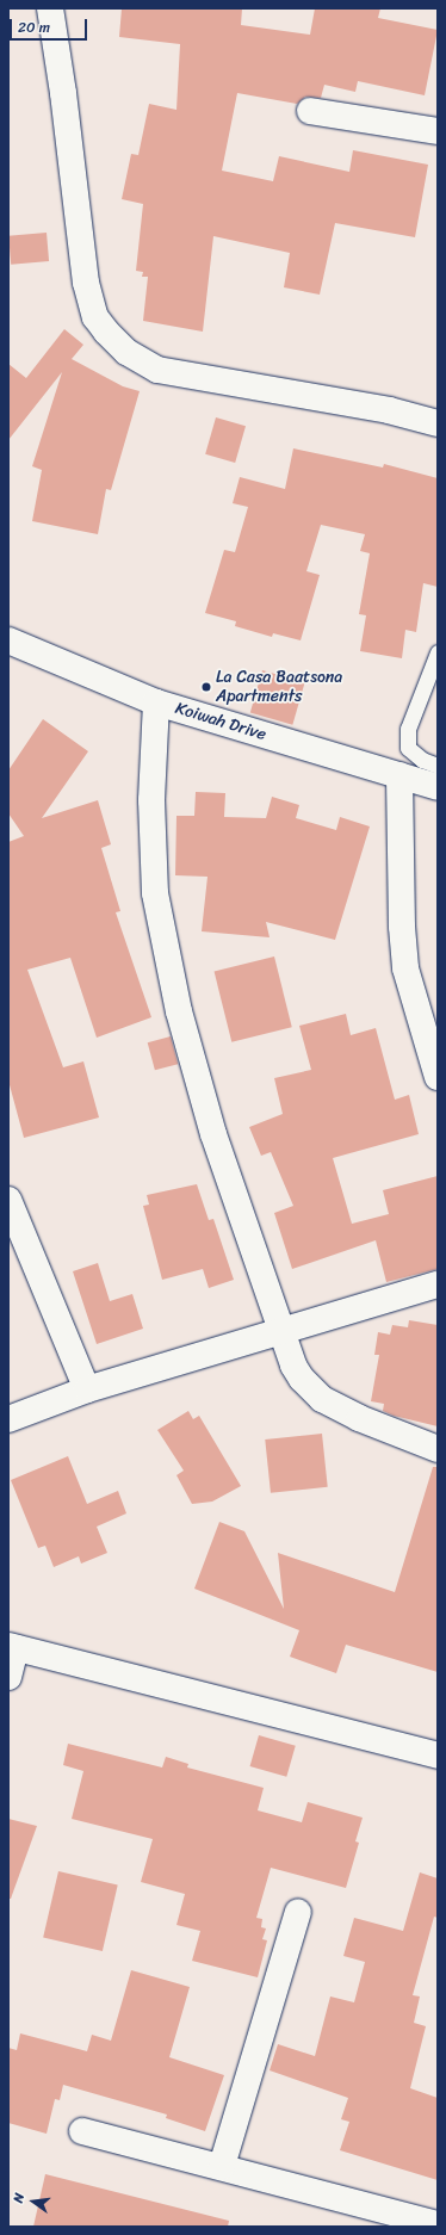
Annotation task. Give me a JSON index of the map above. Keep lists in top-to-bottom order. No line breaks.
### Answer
{"streets":{"street":["Koiwah Drive"]},"places":["La Casa Baatsona Apartments"],"scale_bar":"20 m","north":"left"}
